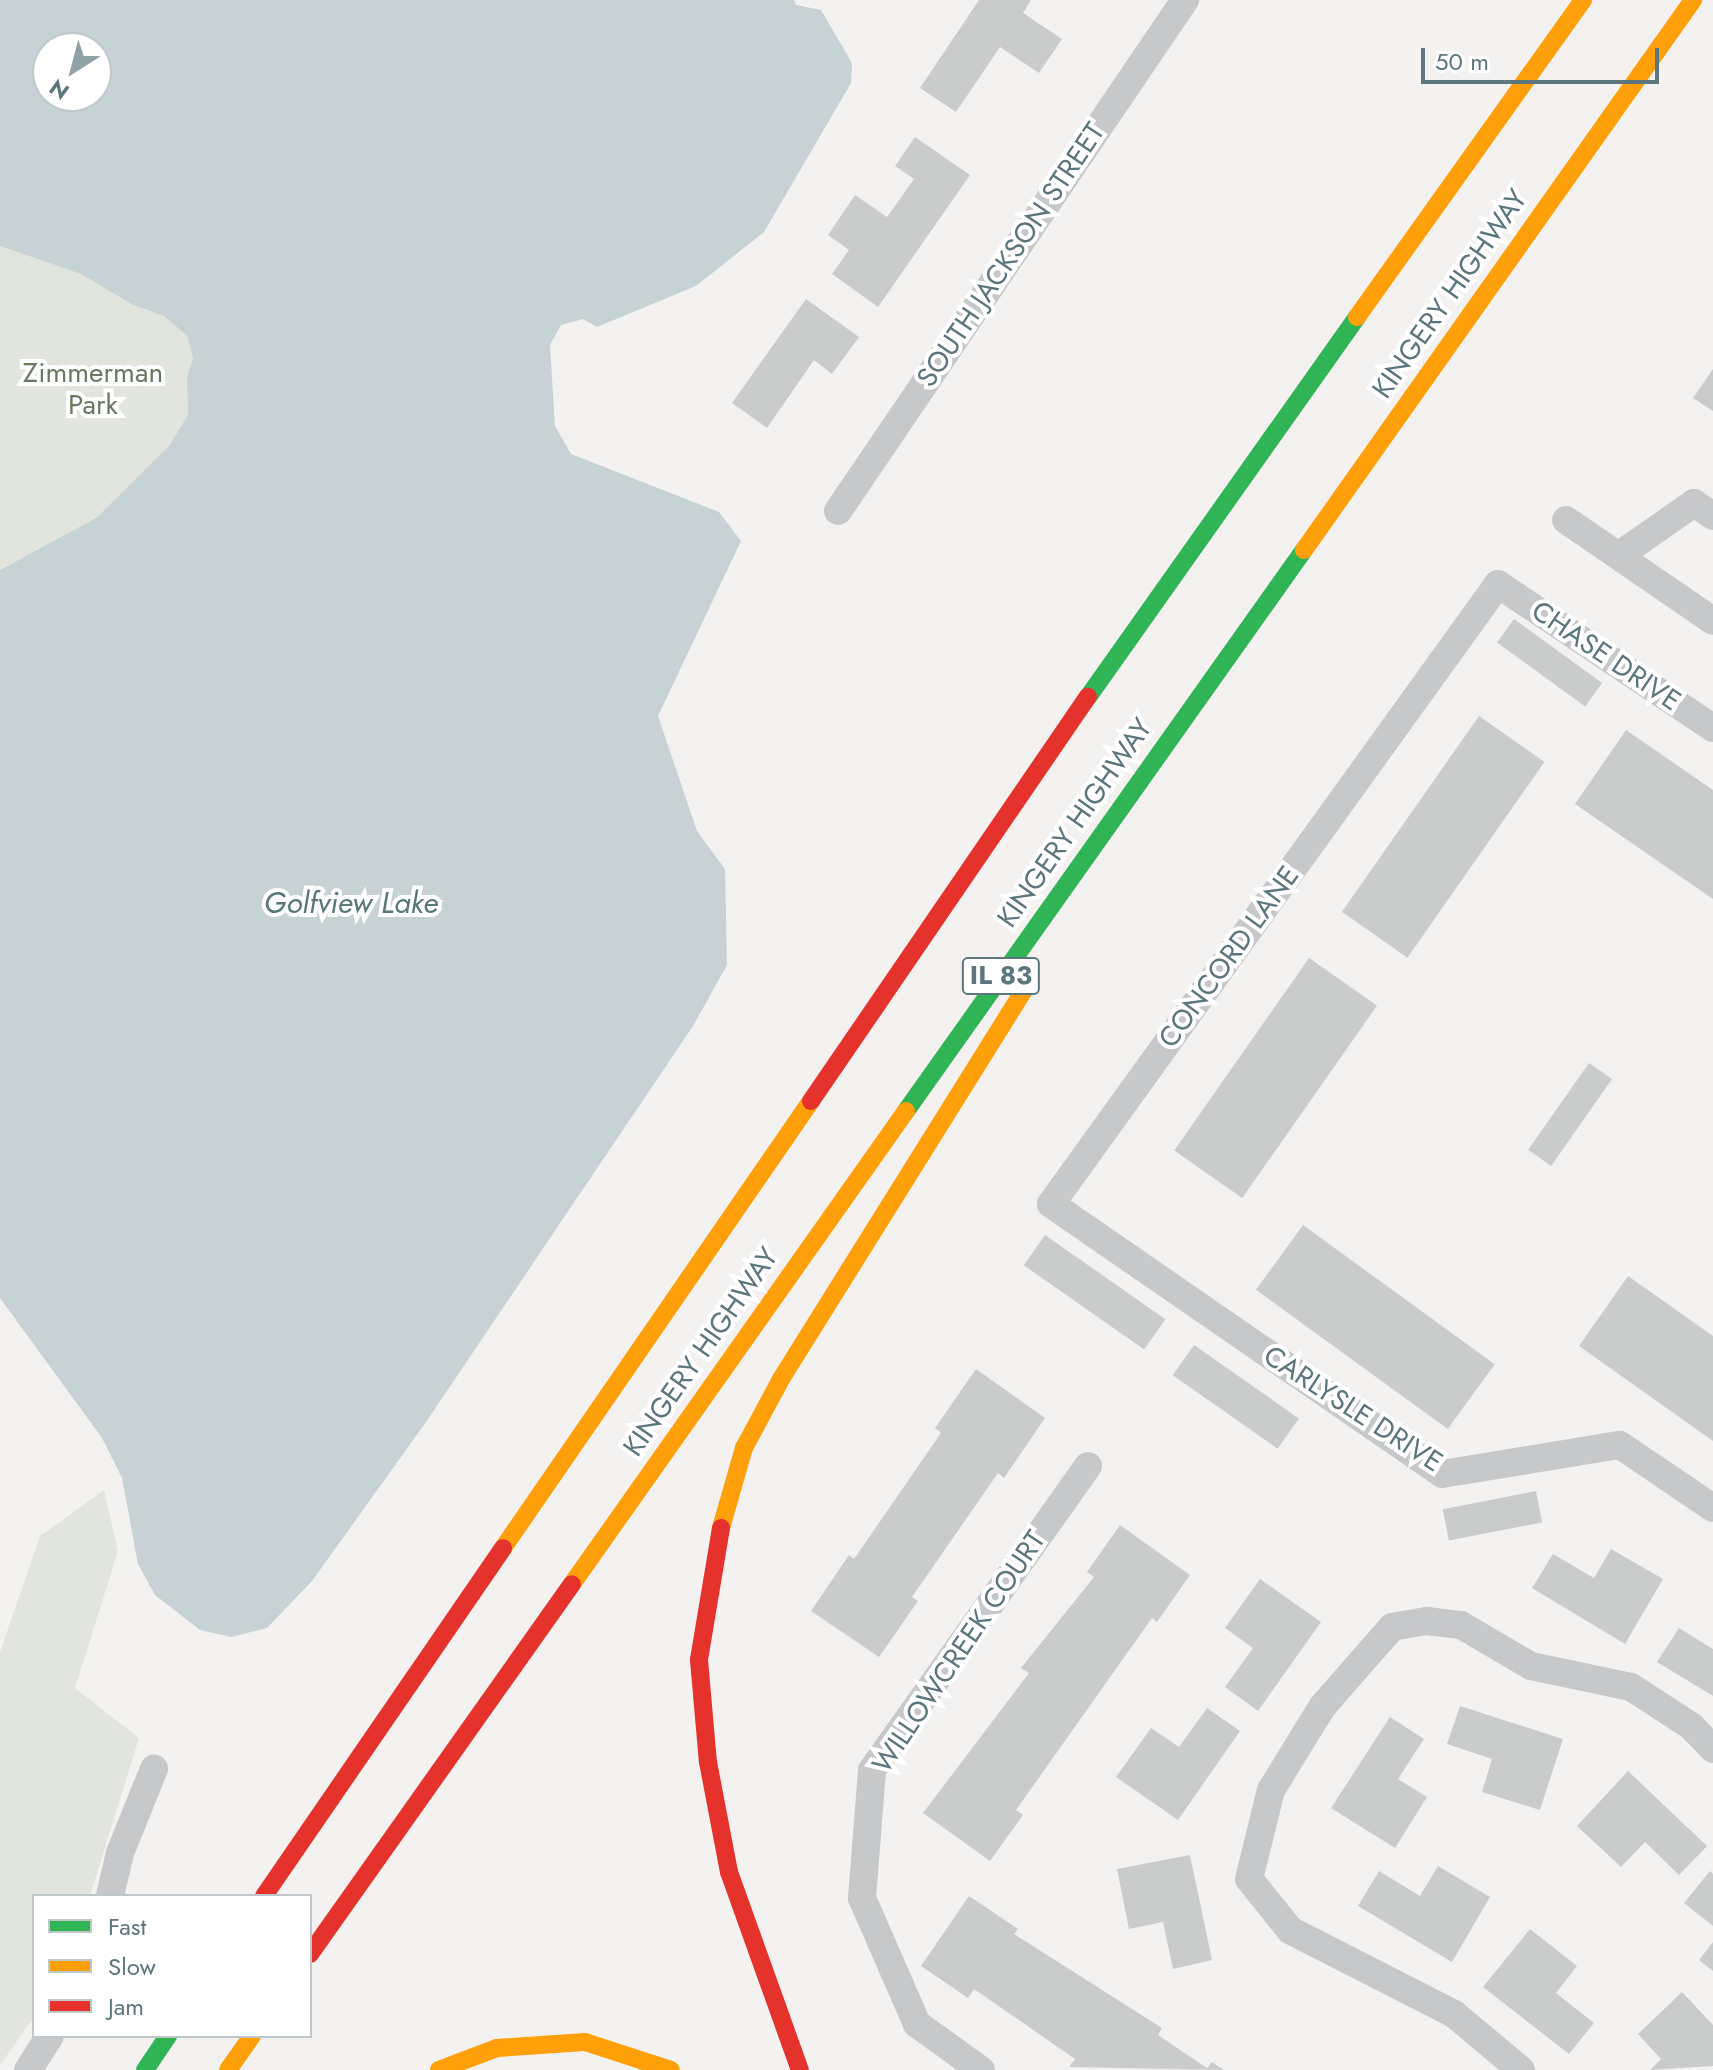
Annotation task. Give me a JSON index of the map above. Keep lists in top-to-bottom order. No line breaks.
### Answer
{"streets":{"highway":["KINGERY HIGHWAY","IL 83"],"street":["SOUTH JACKSON STREET","CHASE DRIVE","CONCORD LANE","CARLYSLE DRIVE","WILLOWCREEK COURT"]},"crossings":[["CHASE DRIVE","CONCORD LANE"],["CONCORD LANE","CARLYSLE DRIVE"]],"water":["Golfview Lake"],"parks":["Zimmerman Park"],"legend":["Fast","Slow","Jam"],"scale_bar":"50 m","north":"bottom left"}
